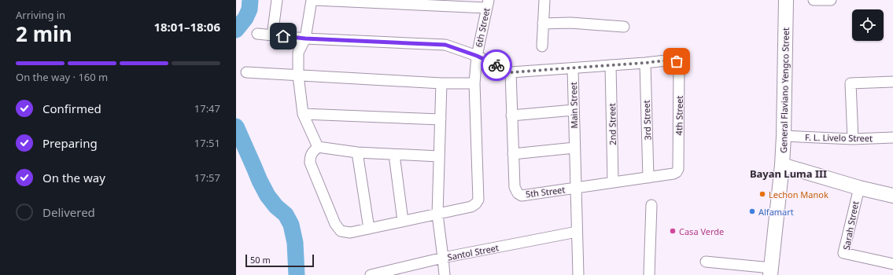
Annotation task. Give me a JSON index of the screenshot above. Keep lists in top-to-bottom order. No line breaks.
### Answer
{"streets":{"main road":["General Flaviano Yengco Street"],"street":["6th Street","Main Street","4th Street","3rd Street","2nd Street","F. L. Livelo Street","5th Street","Sarah Street","Santol Street"]},"crossings":[["General Flaviano Yengco Street","F. L. Livelo Street"],["Main Street","4th Street"],["Main Street","5th Street"],["Main Street","Santol Street"],["4th Street","3rd Street"],["4th Street","2nd Street"],["4th Street","5th Street"]],"districts":["Bayan Luma III"],"places":["Lechon Manok","Alfamart","Casa Verde"],"scale_bar":"50 m","page":{"heading":["2 min","Arriving in","18:01–18:06"],"bar":"On the way · 160 m","list":[["Confirmed","17:47"],["Preparing","17:51"],["On the way","17:57"],"Delivered"],"scale":"50 m"}}
